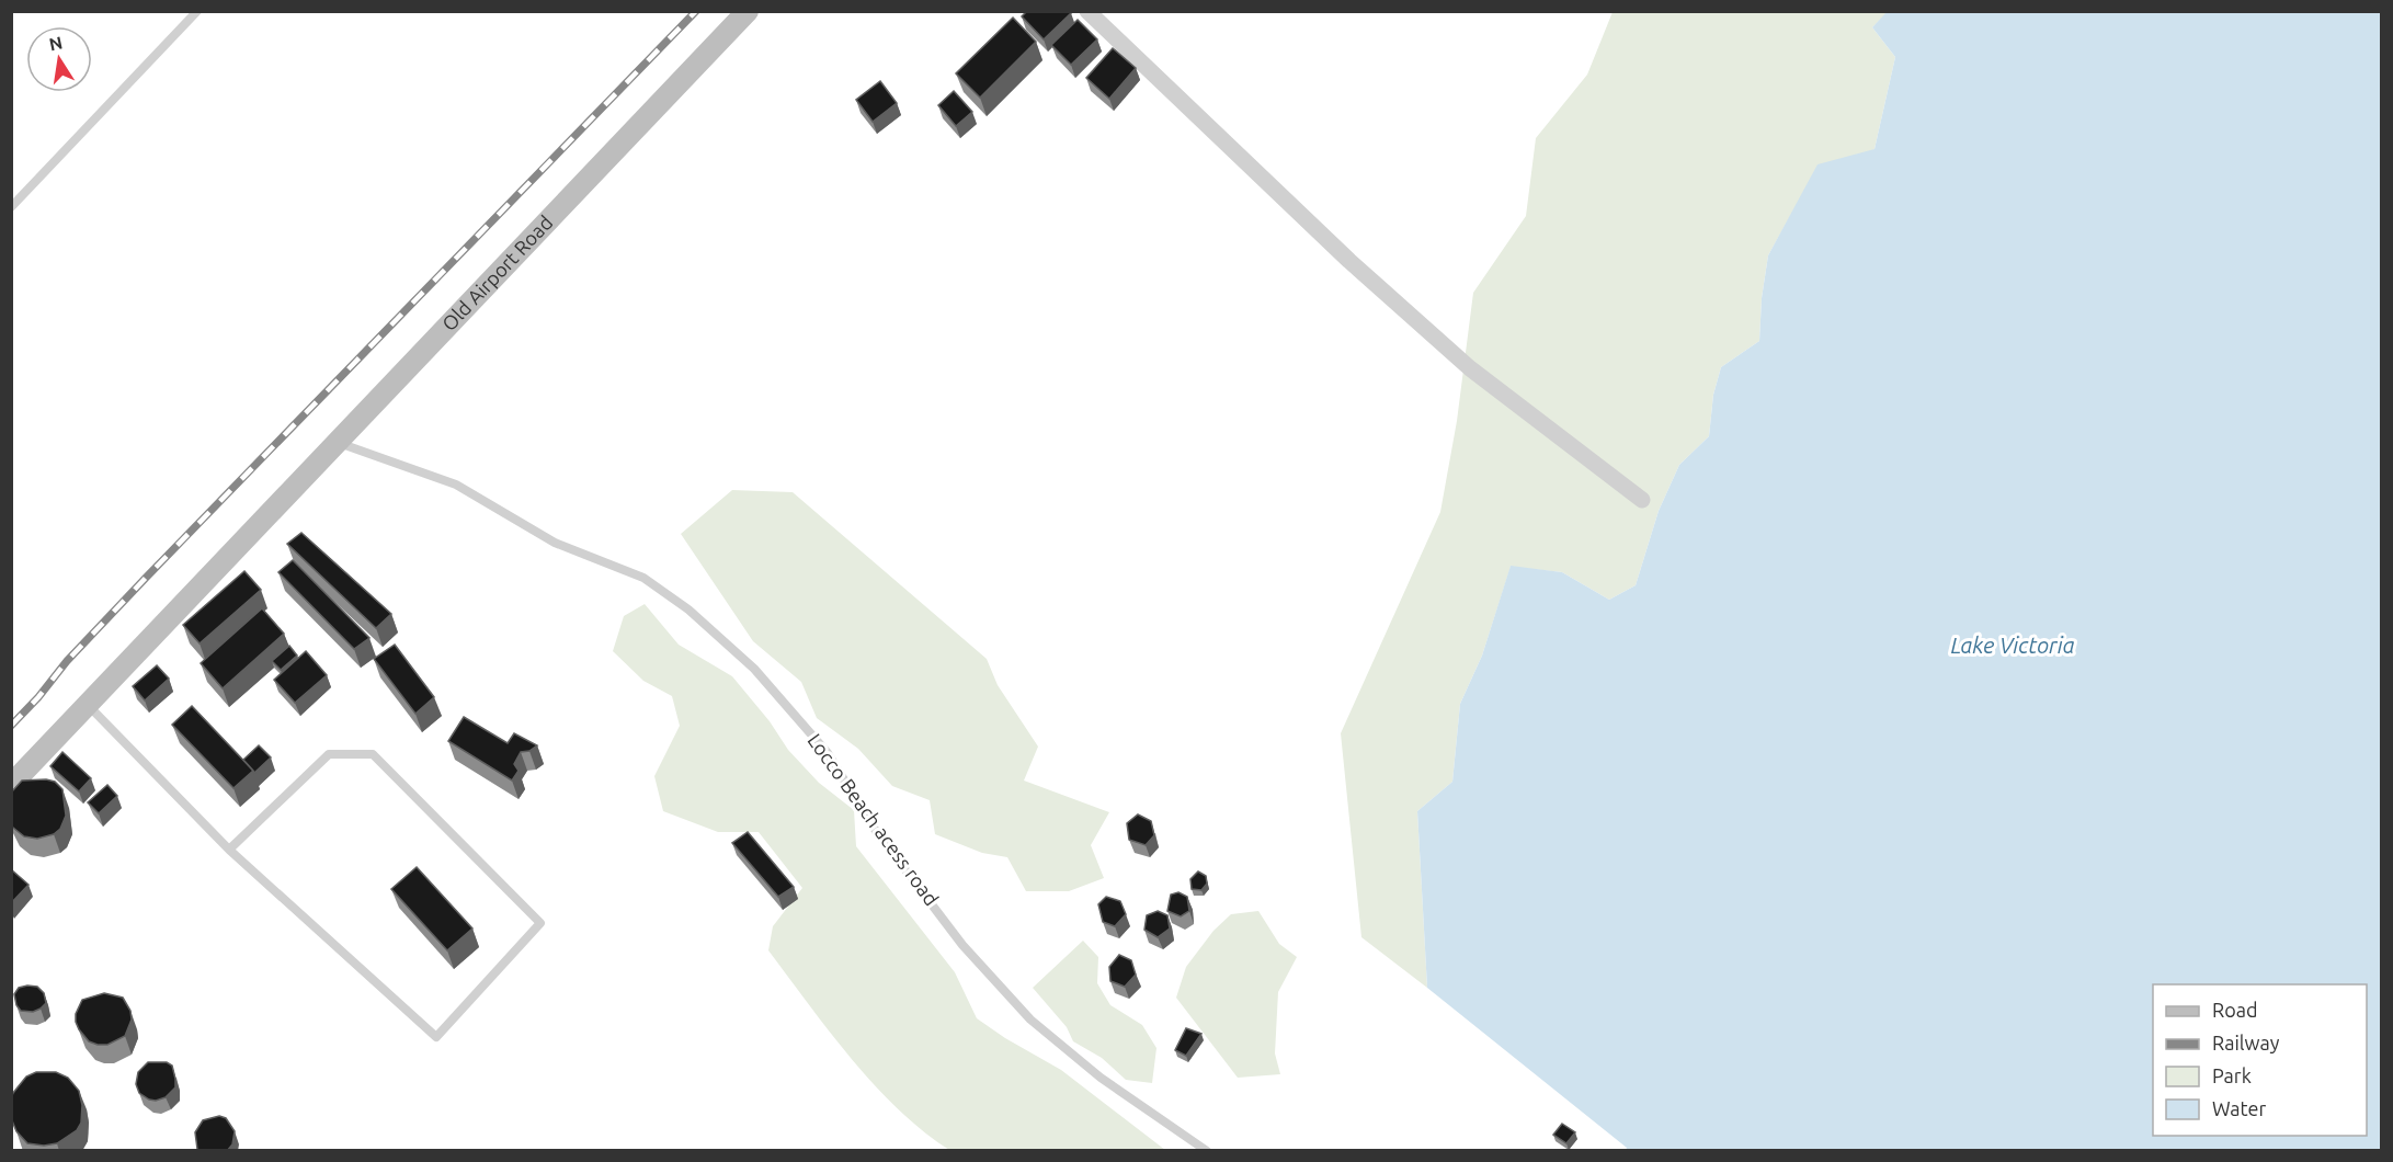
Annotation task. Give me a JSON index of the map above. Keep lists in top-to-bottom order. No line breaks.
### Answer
{"streets":{"main road":["Old Airport Road"],"lane":["Locco Beach acess road"]},"crossings":[["Old Airport Road","Locco Beach acess road"]],"water":["Lake Victoria"],"legend":["Road","Railway","Park","Water"],"north":"top"}
